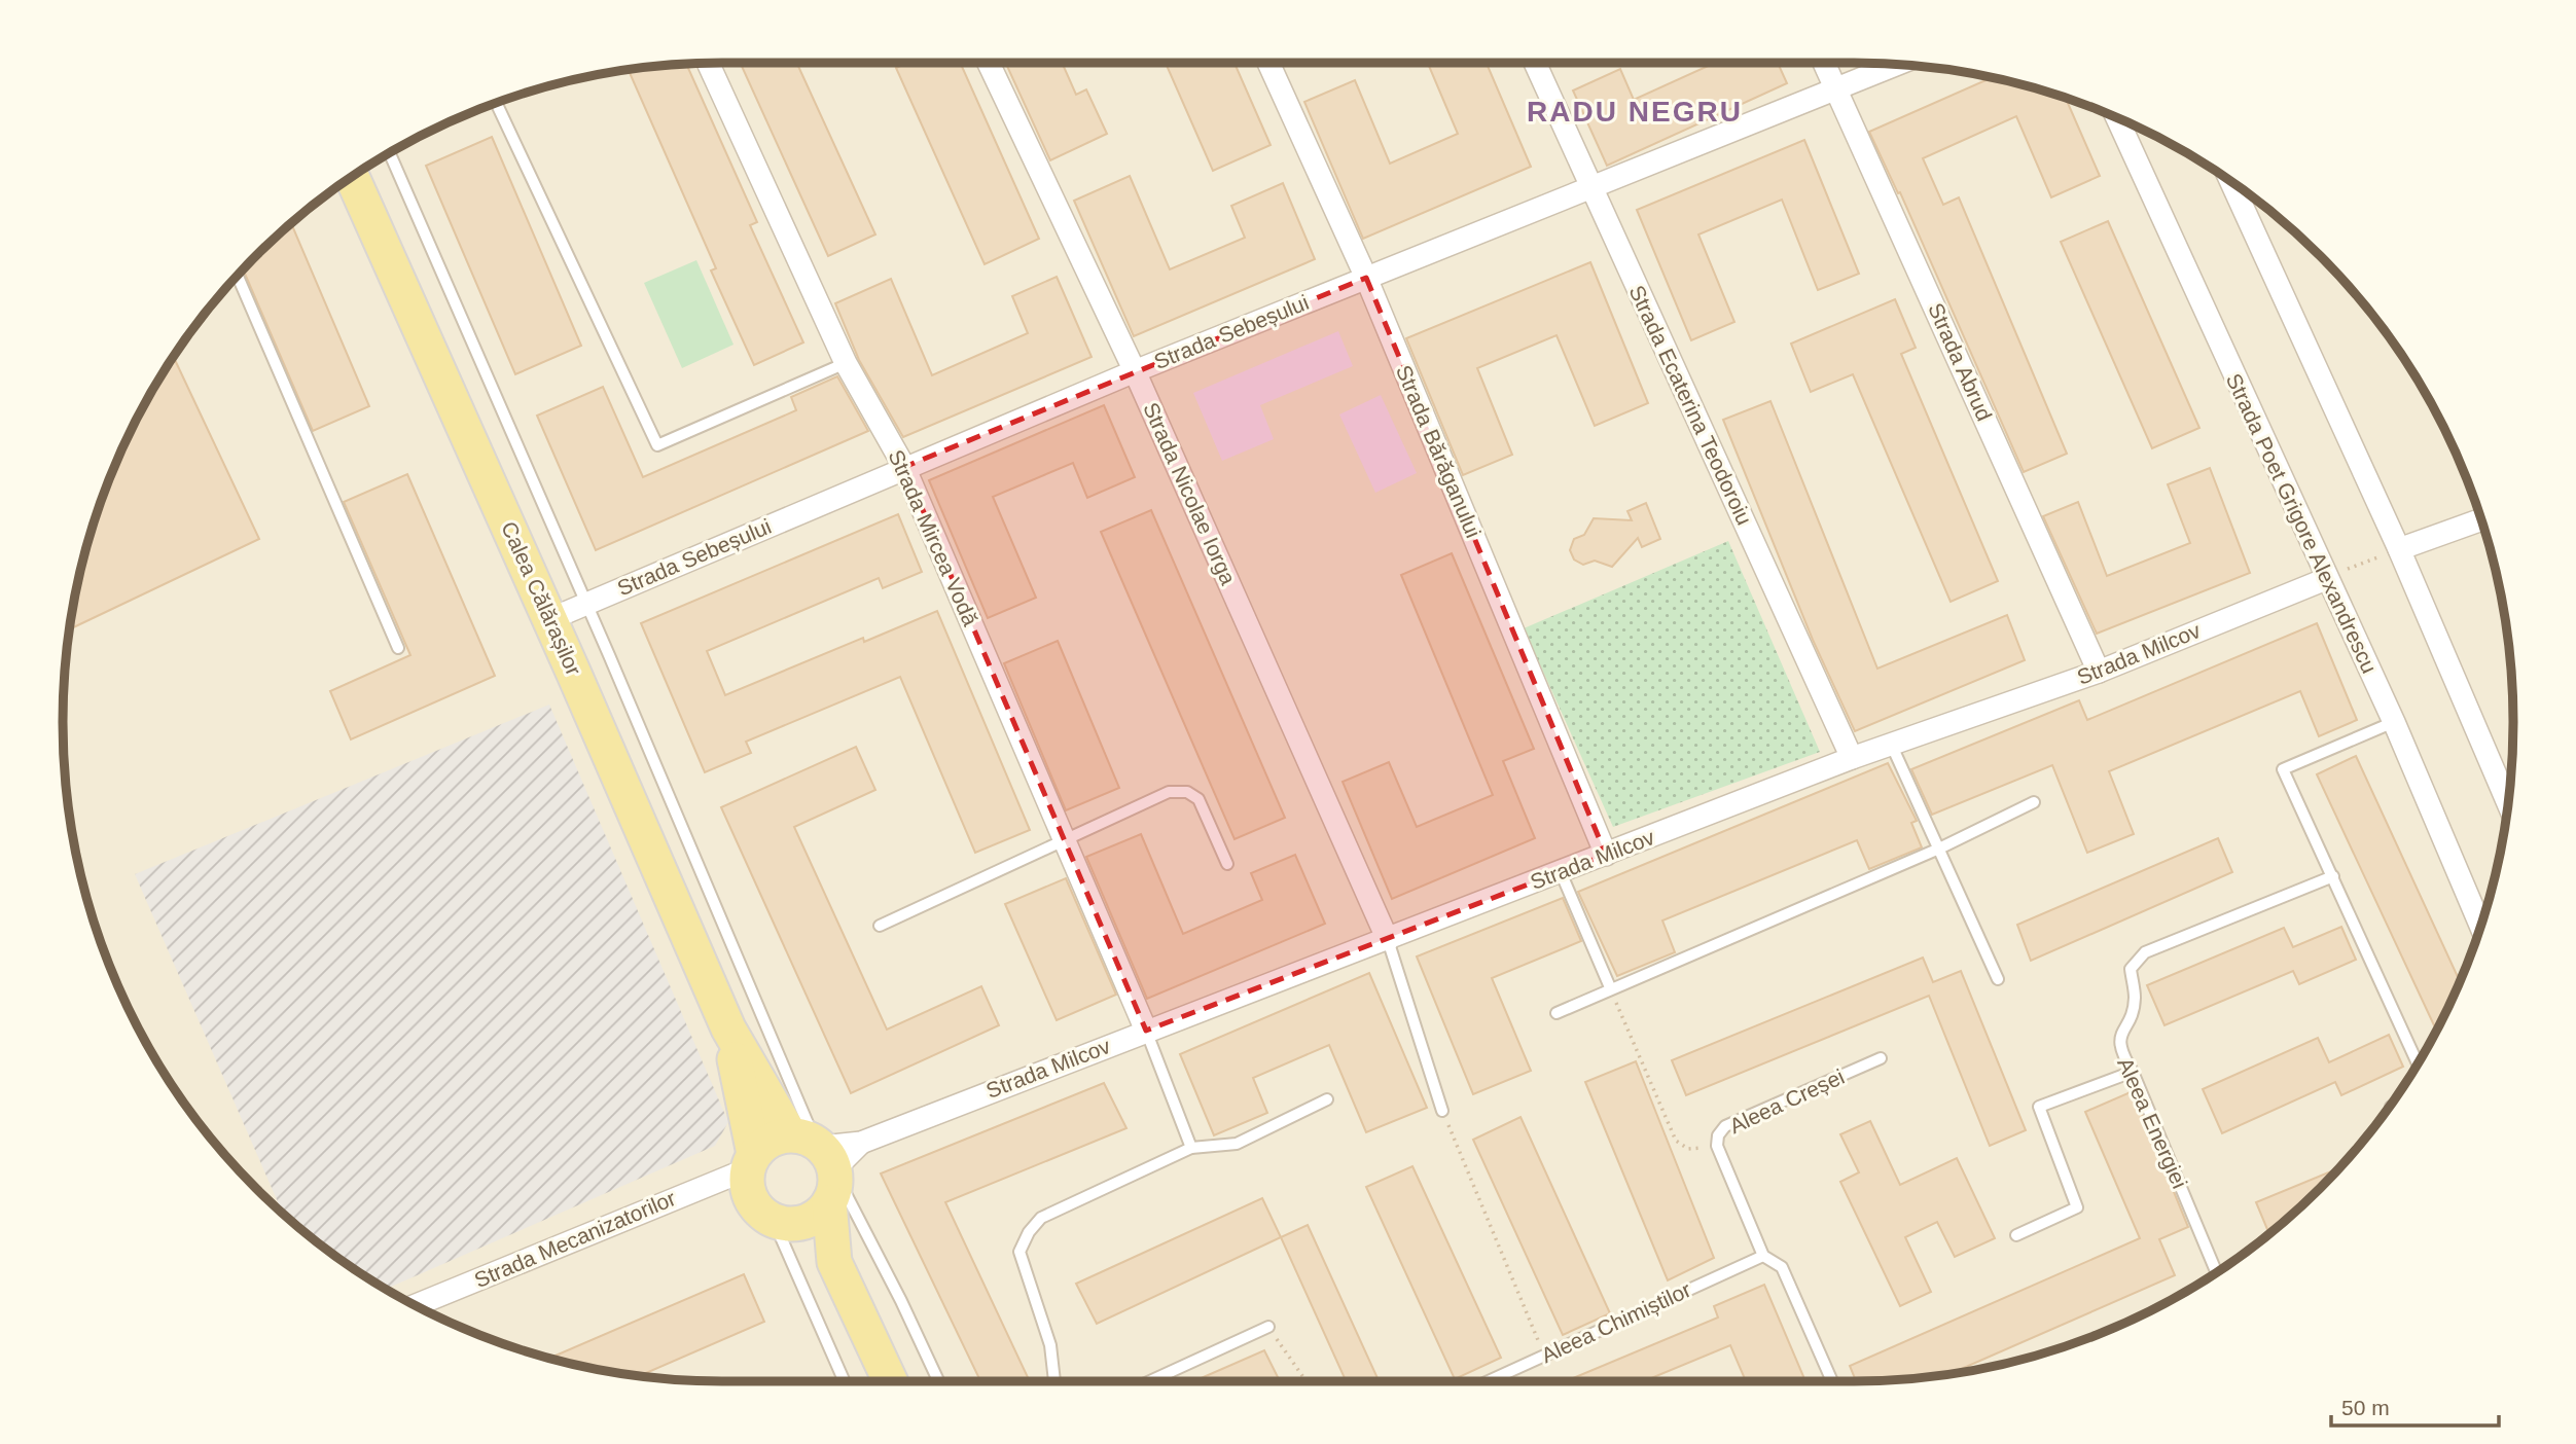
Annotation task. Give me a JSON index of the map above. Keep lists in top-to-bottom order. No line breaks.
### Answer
{"streets":{"main road":["Calea Călărașilor"],"street":["Strada Sebeșului","Strada Abrud","Strada Ecaterina Teodoroiu","Strada Bărăganului","Strada Nicolae Iorga","Strada Poet Grigore Alexandrescu","Strada Mircea Vodă","Strada Milcov","Strada Mecanizatorilor"],"lane":["Aleea Creșei","Aleea Energiei","Aleea Chimiștilor"]},"crossings":[["Strada Sebeșului","Strada Abrud"],["Strada Sebeșului","Strada Ecaterina Teodoroiu"],["Strada Sebeșului","Strada Bărăganului"],["Strada Sebeșului","Strada Nicolae Iorga"],["Strada Sebeșului","Strada Mircea Vodă"],["Strada Sebeșului","Calea Călărașilor"],["Strada Abrud","Strada Milcov"],["Strada Ecaterina Teodoroiu","Strada Milcov"],["Strada Bărăganului","Strada Milcov"],["Strada Nicolae Iorga","Strada Milcov"],["Strada Poet Grigore Alexandrescu","Strada Milcov"],["Strada Mircea Vodă","Strada Milcov"],["Calea Călărașilor","Strada Milcov"],["Calea Călărașilor","Strada Mecanizatorilor"],["Strada Milcov","Strada Mecanizatorilor"],["Aleea Creșei","Aleea Chimiștilor"]],"districts":["RADU NEGRU"],"scale_bar":"50 m"}
